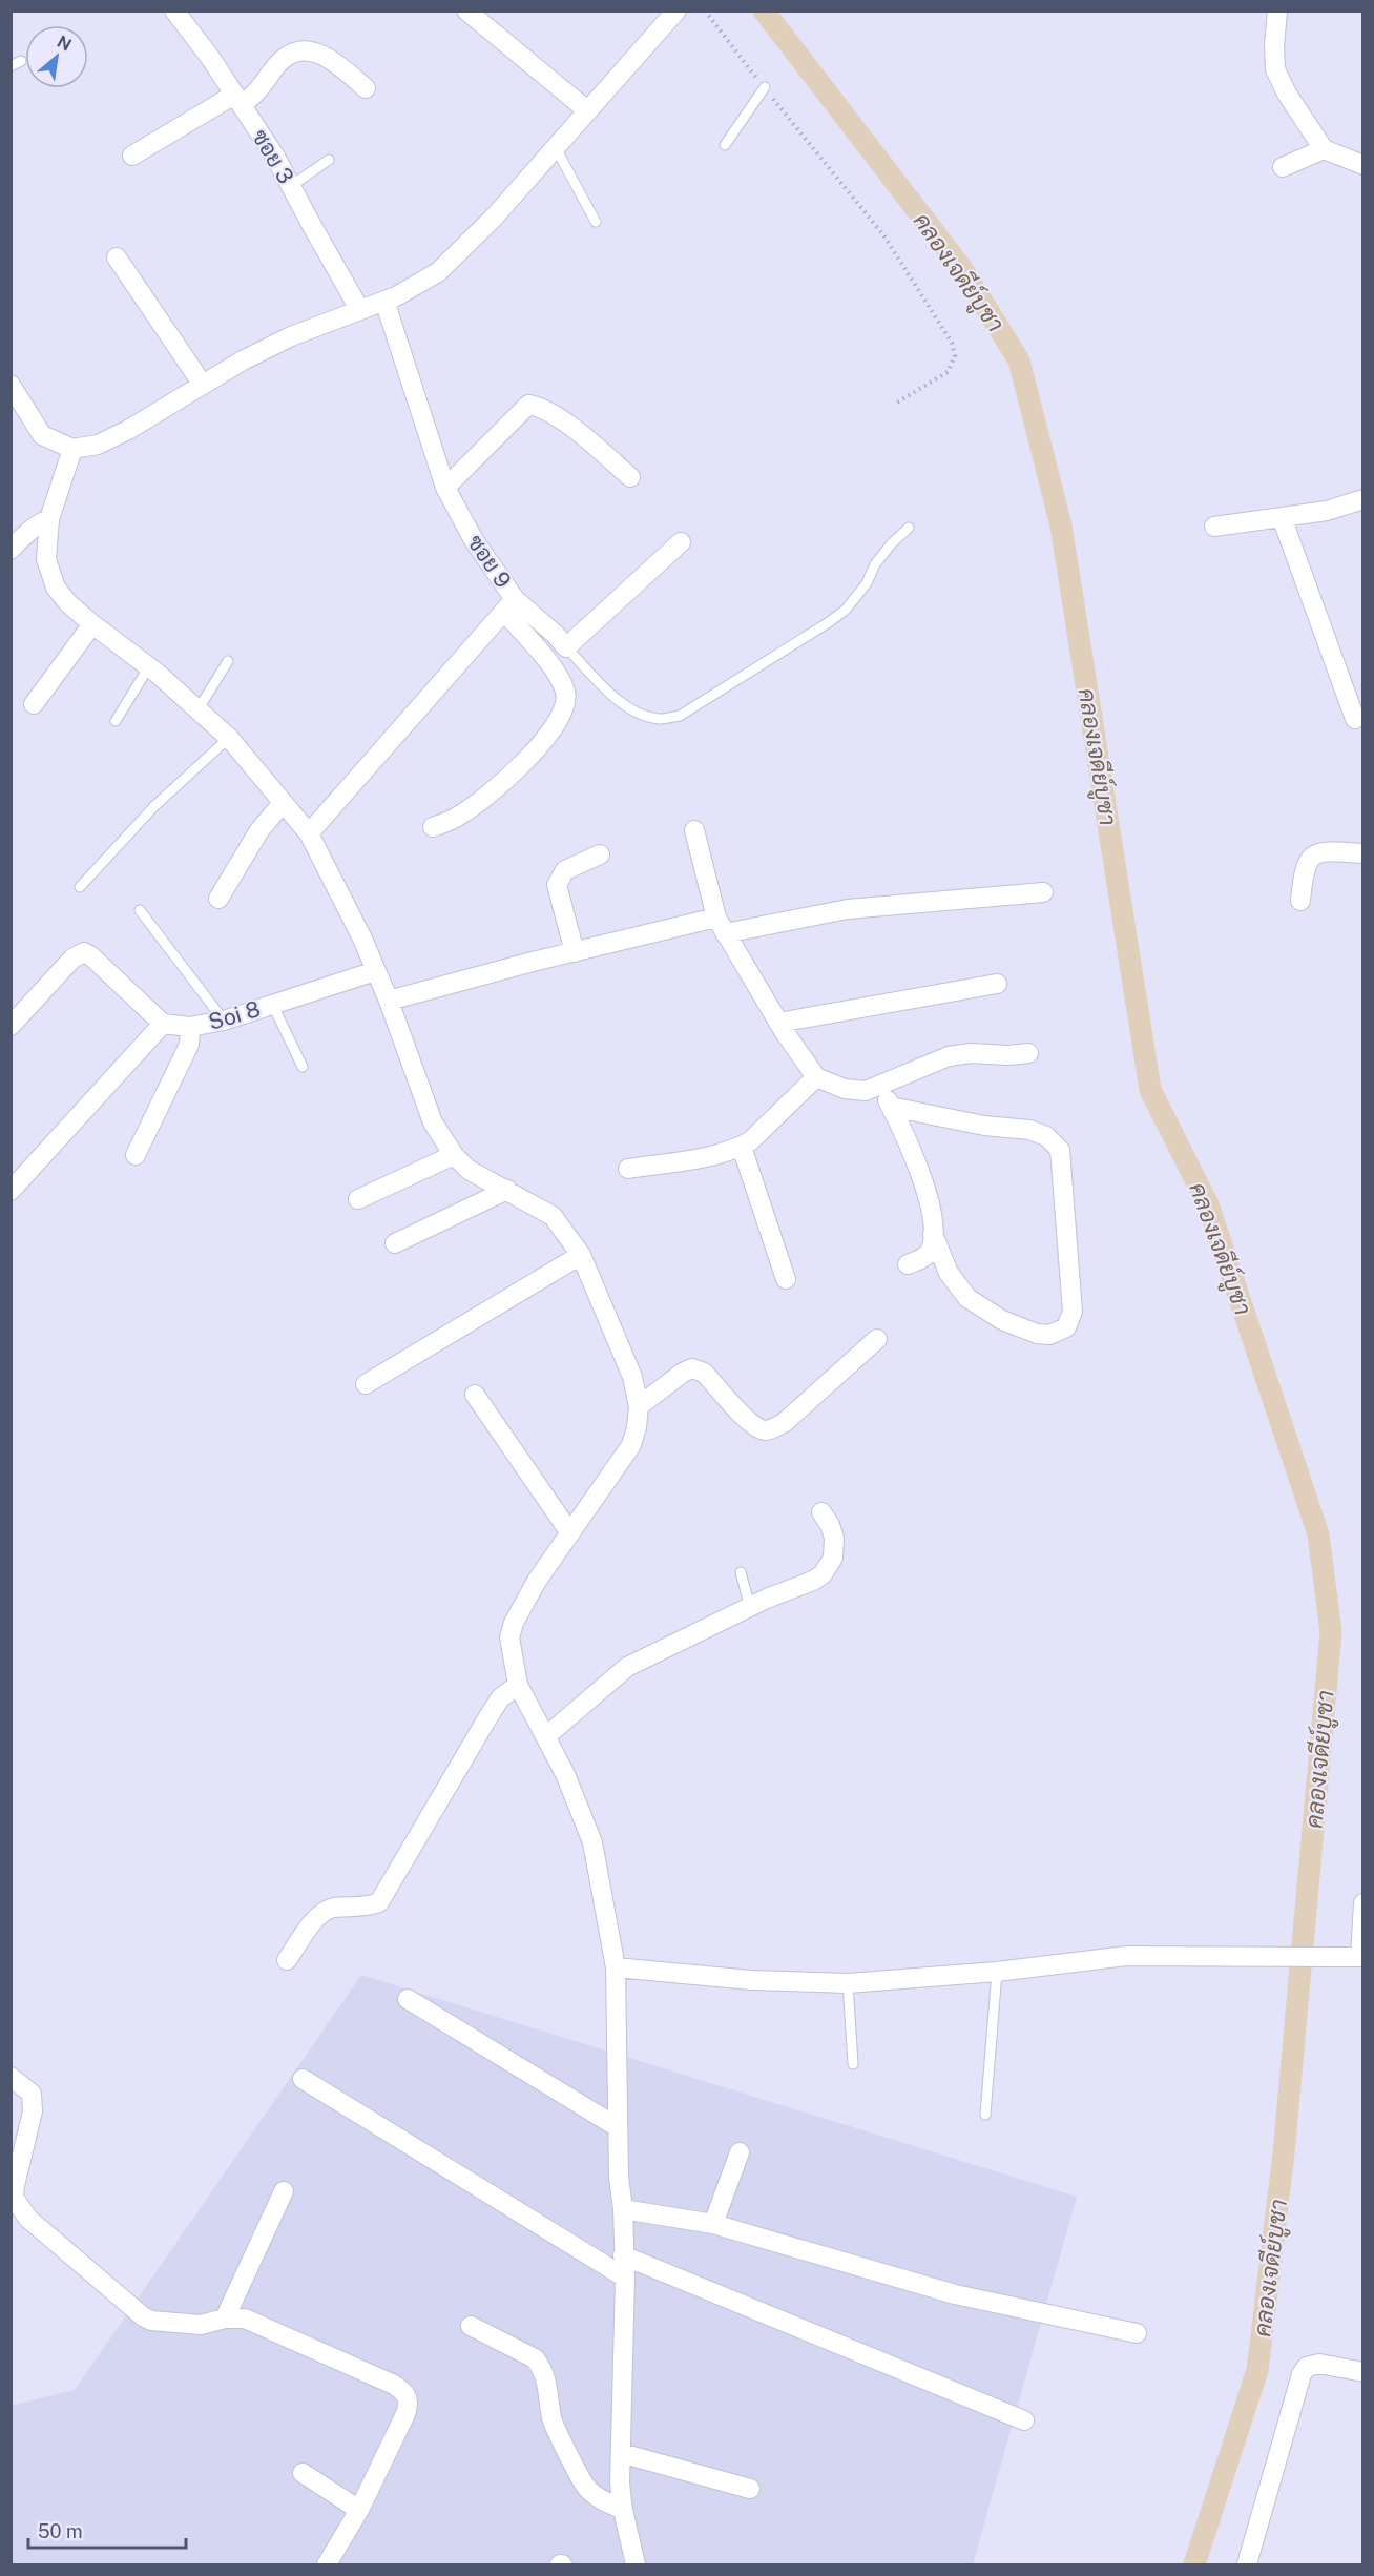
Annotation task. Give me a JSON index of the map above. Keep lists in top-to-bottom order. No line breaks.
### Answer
{"streets":{"street":["ซอย 3","ซอย 9","Soi 8"]},"water":["คลองเจดีย์บูชา"],"scale_bar":"50 m","north":"top right"}
